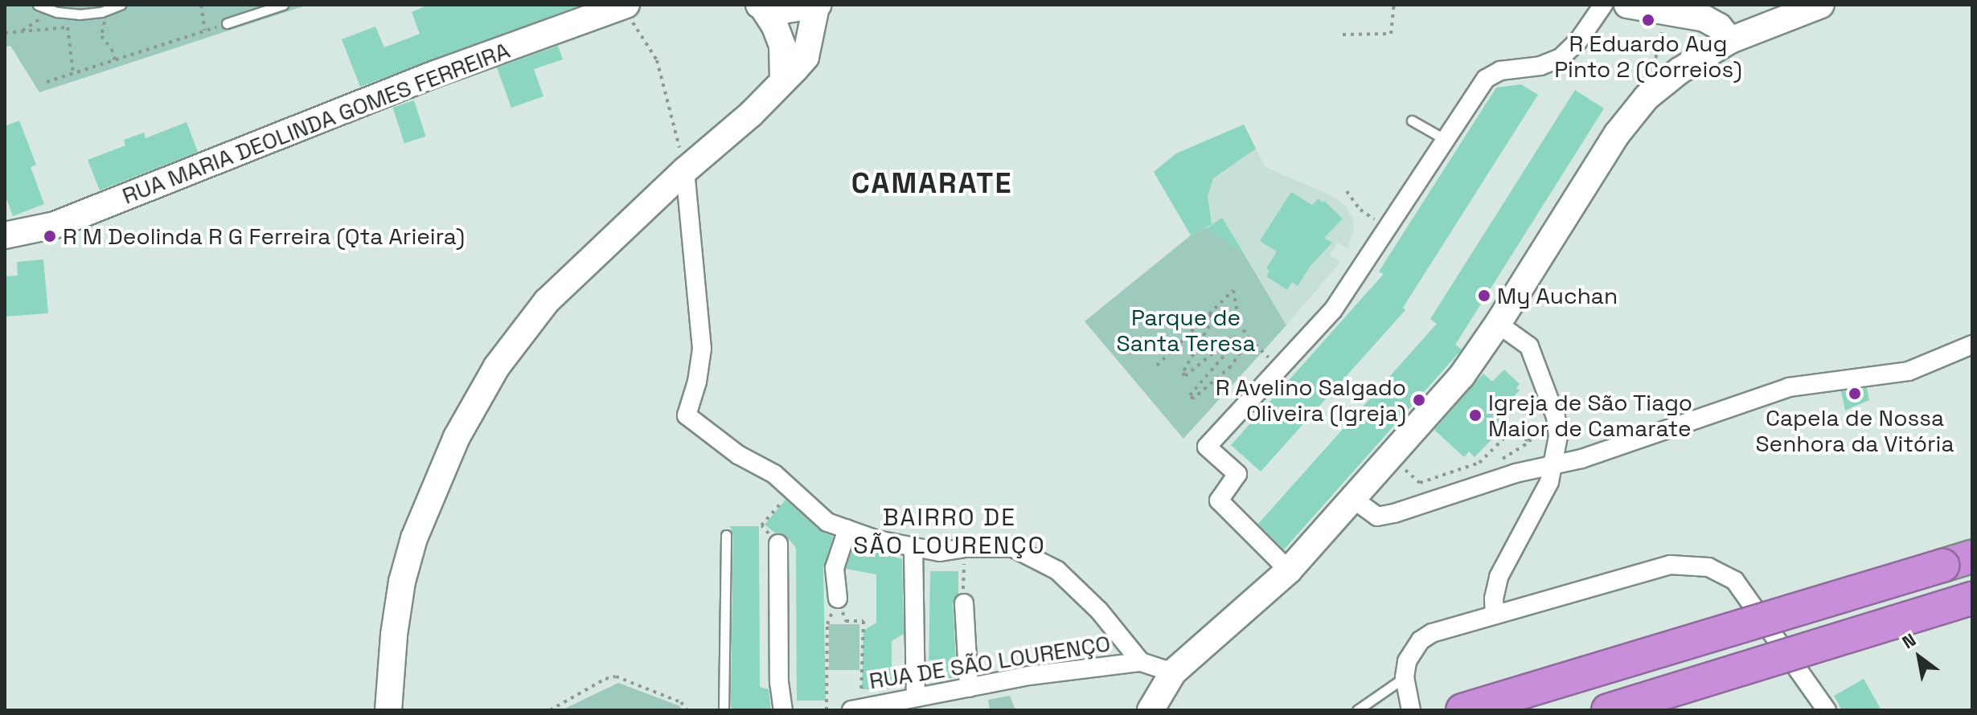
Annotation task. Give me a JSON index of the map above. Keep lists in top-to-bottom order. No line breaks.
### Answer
{"streets":{"street":["RUA MARIA DEOLINDA GOMES FERREIRA","RUA DE SÃO LOURENÇO"]},"districts":["CAMARATE","BAIRRO DE SÃO LOURENÇO"],"parks":["Parque de Santa Teresa"],"places":["R Eduardo Aug Pinto 2 (Correios)","R M Deolinda R G Ferreira (Qta Arieira)","My Auchan","Capela de Nossa Senhora da Vitória","R Avelino Salgado Oliveira (Igreja)","Igreja de São Tiago Maior de Camarate"],"north":"top left"}
